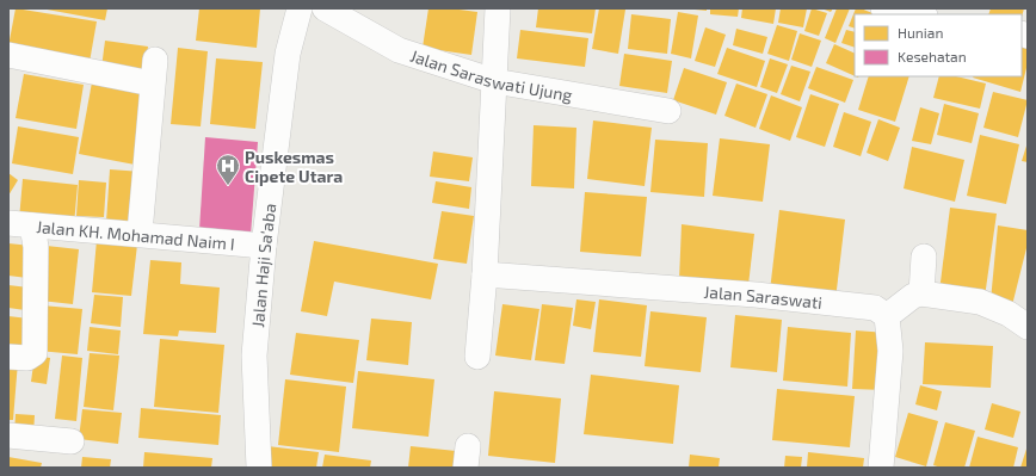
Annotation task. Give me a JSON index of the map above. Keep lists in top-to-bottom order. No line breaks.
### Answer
{"streets":{"street":["Jalan Saraswati Ujung","Jalan KH. Mohamad Naim I","Jalan Haji Sa'aba","Jalan Saraswati"]},"crossings":[["Jalan KH. Mohamad Naim I","Jalan Haji Sa'aba"]],"places":{"hospital":["Puskesmas Cipete Utara"]},"legend":["Hunian","Kesehatan"]}
